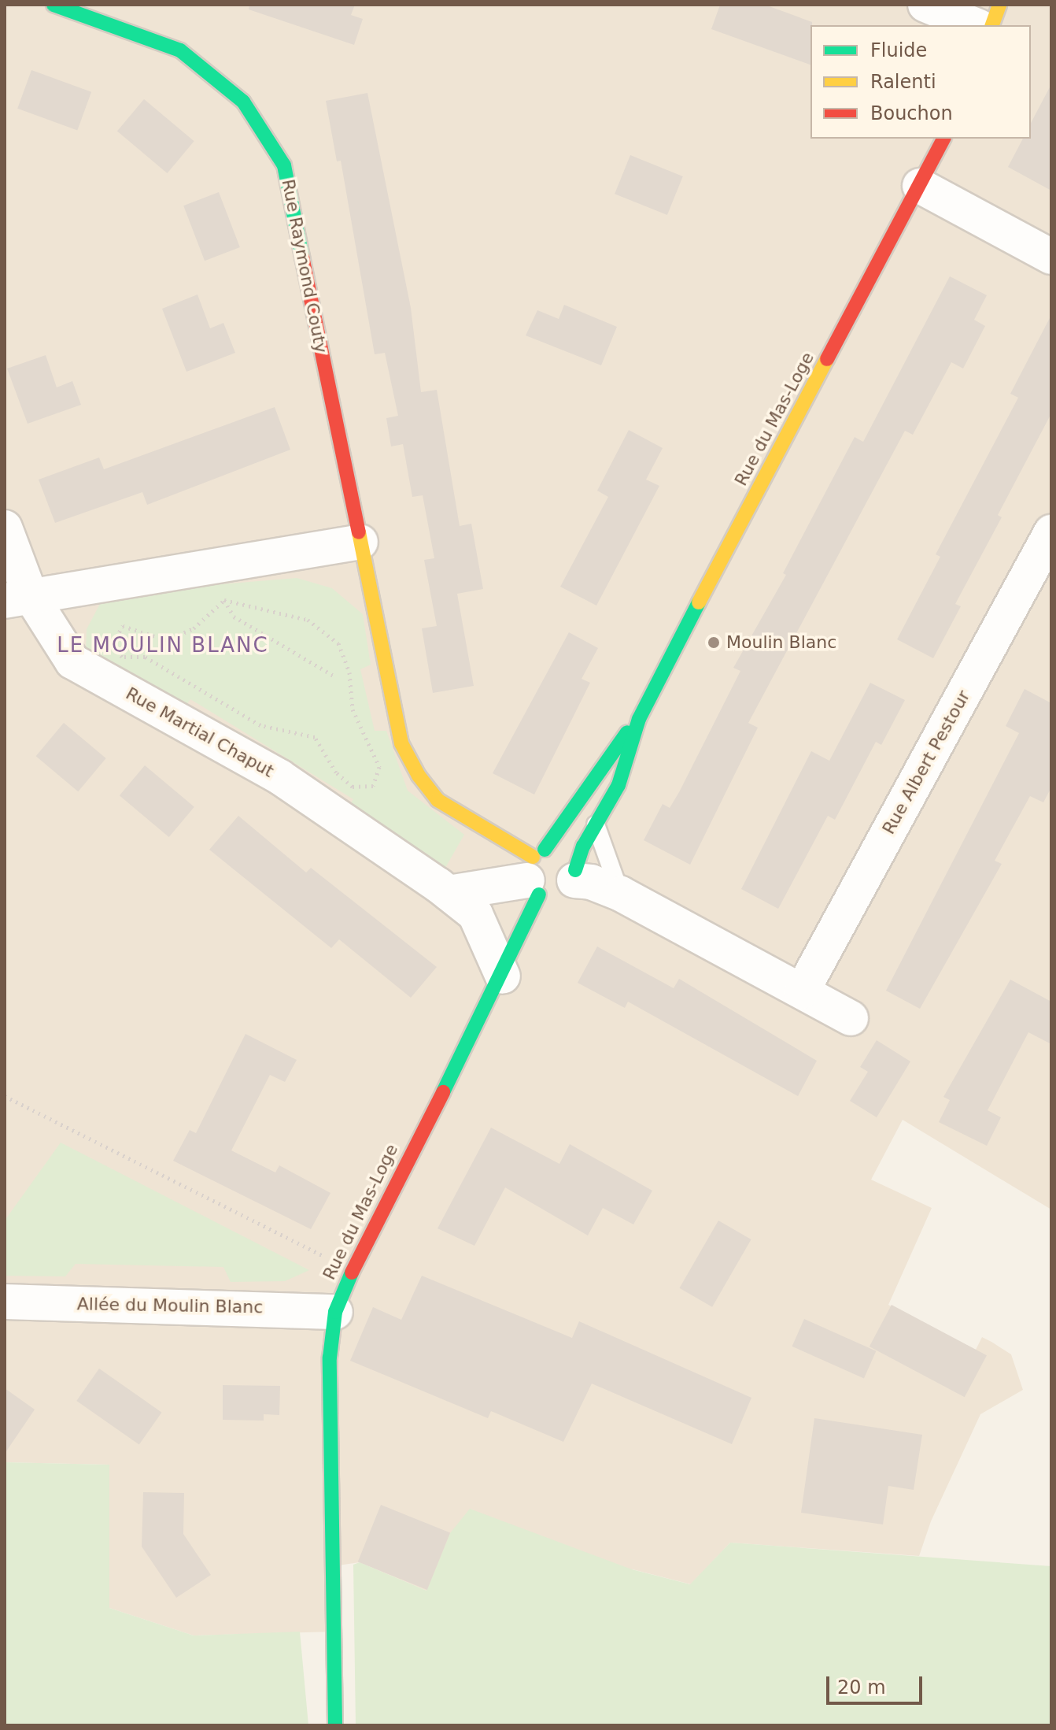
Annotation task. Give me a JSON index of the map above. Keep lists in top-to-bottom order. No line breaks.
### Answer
{"streets":{"main road":["Rue Raymond Couty","Rue du Mas-Loge"],"street":["Rue Martial Chaput","Rue Albert Pestour","Allée du Moulin Blanc"]},"crossings":[["Rue Raymond Couty","Rue du Mas-Loge"],["Rue du Mas-Loge","Rue Martial Chaput"],["Rue du Mas-Loge","Allée du Moulin Blanc"]],"districts":["LE MOULIN BLANC"],"places":["Moulin Blanc"],"legend":["Fluide","Ralenti","Bouchon"],"scale_bar":"20 m"}
